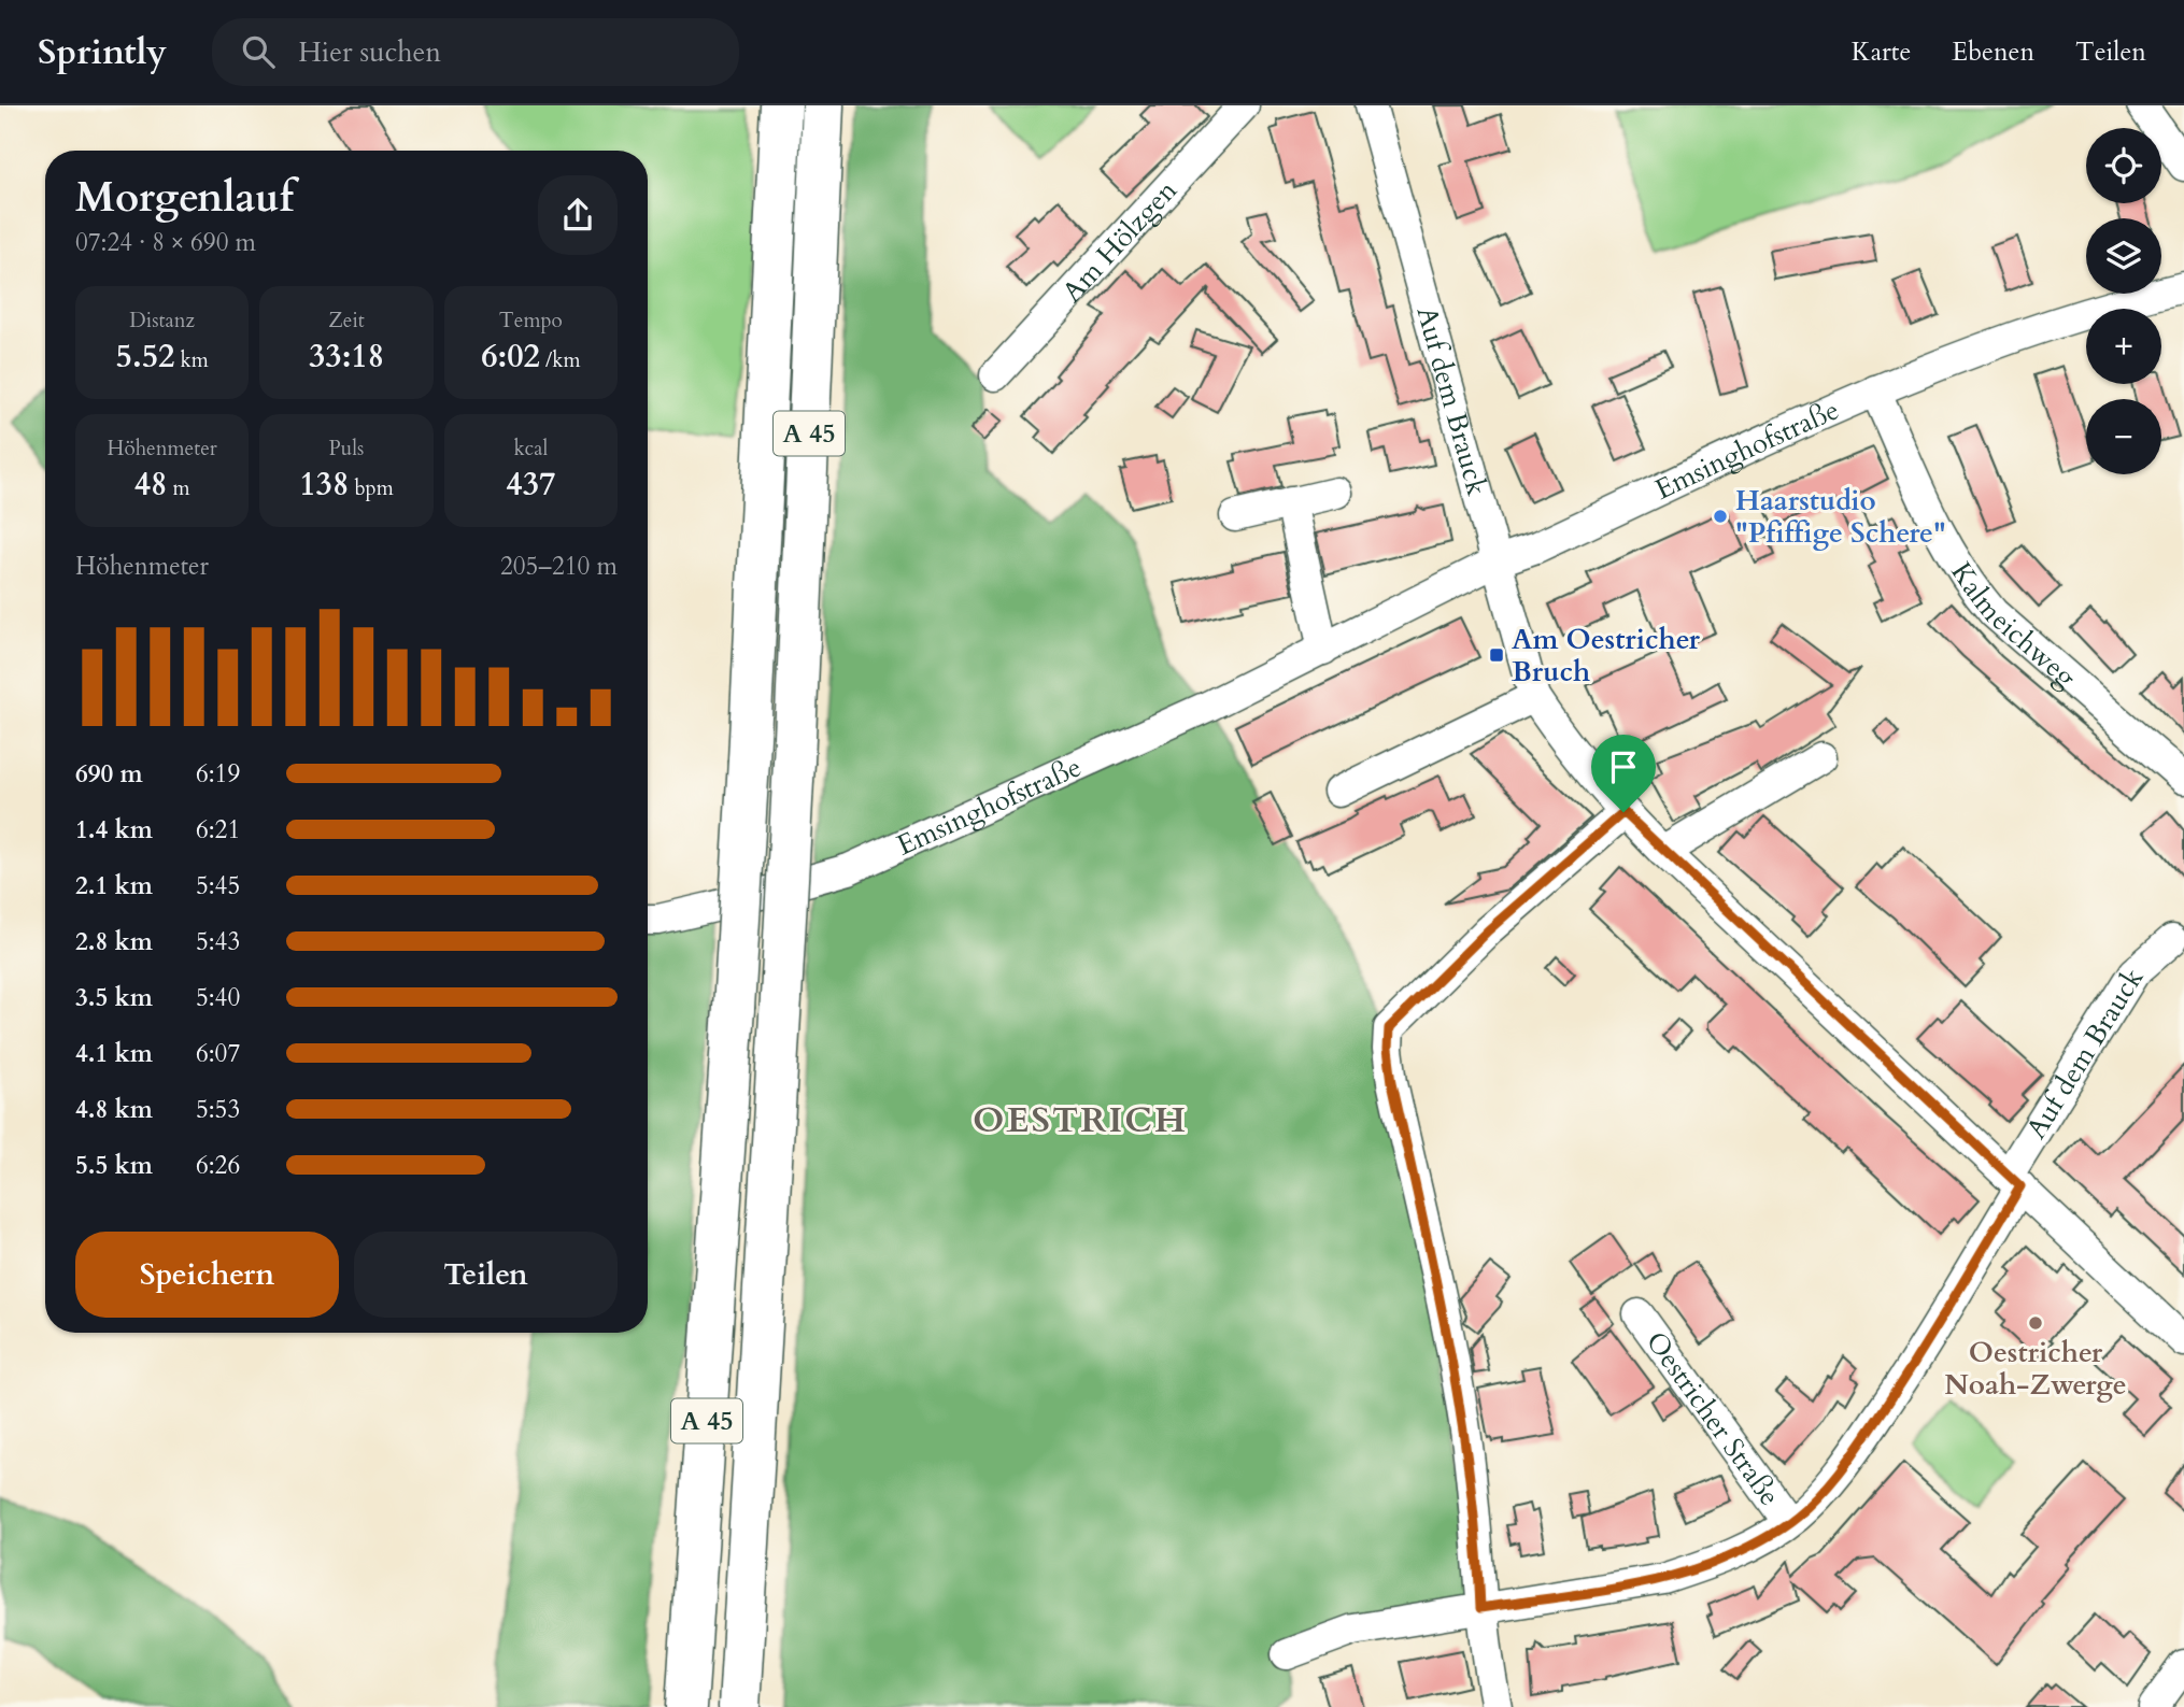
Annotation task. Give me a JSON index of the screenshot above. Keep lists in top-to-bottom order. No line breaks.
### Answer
{"streets":{"highway":["A 45"],"street":["Am Hölzgen","Auf dem Brauck","Emsinghofstraße","Kalmeichweg","Oestricher Straße"]},"crossings":[["Auf dem Brauck","Emsinghofstraße"],["Auf dem Brauck","Oestricher Straße"],["Emsinghofstraße","Kalmeichweg"]],"districts":["OESTRICH"],"places":{"other":["Haarstudio \"Pfiffige Schere\"","Oestricher Noah-Zwerge"],"transit":["Am Oestricher Bruch"]},"page":{"header":"Sprintly","search":"Hier suchen","nav":["Karte","Ebenen","Teilen"],"map_buttons":["+","−"],"heading":["Morgenlauf","07:24 · 8 × 690 m"],"stats":[["Distanz","5.52 km"],["Zeit","33:18"],["Tempo","6:02 /km"],["Höhenmeter","48 m"],["Puls","138 bpm"],["kcal","437"]],"chart":["Höhenmeter","205–210 m"],"list":[{"name":"690 m","note":"6:19"},{"name":"1.4 km","note":"6:21"},{"name":"2.1 km","note":"5:45"},{"name":"2.8 km","note":"5:43"},{"name":"3.5 km","note":"5:40"},{"name":"4.1 km","note":"6:07"},{"name":"4.8 km","note":"5:53"},{"name":"5.5 km","note":"6:26"}],"buttons":["Speichern","Teilen"]}}
